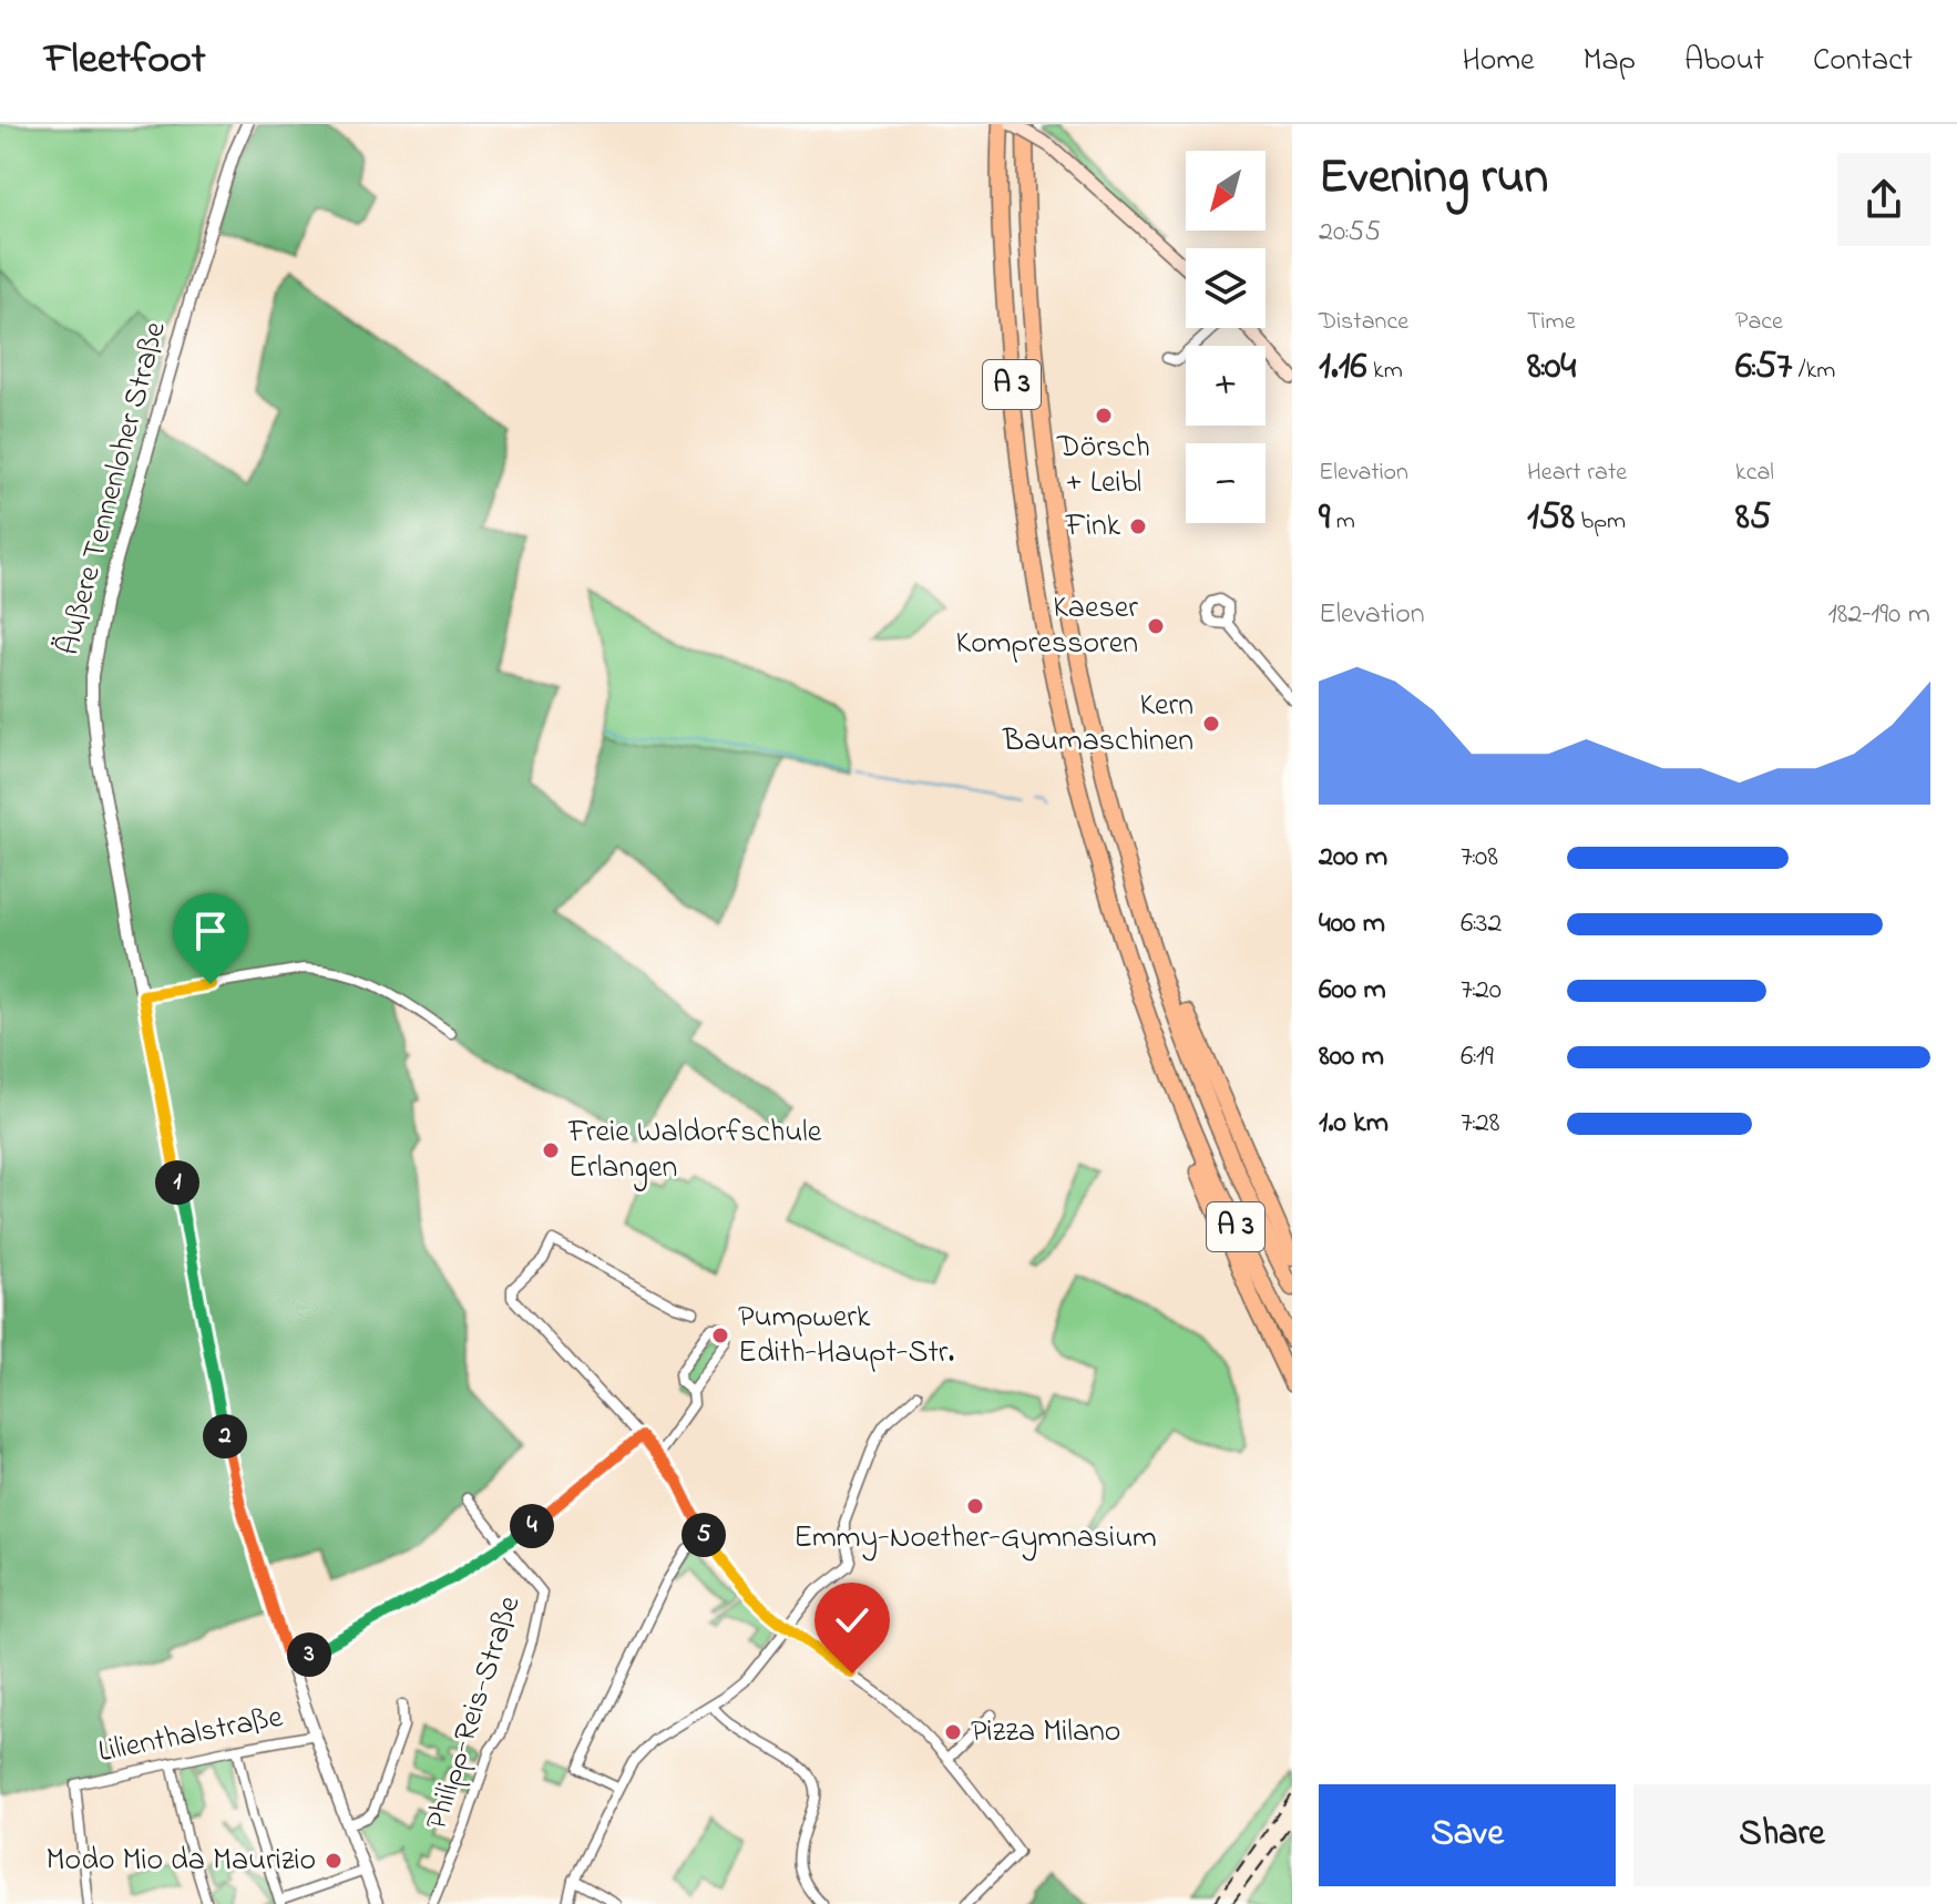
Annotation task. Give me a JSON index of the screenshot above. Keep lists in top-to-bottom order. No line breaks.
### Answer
{"streets":{"highway":["A 3"],"street":["Äußere Tennenloher Straße","Philipp-Reis-Straße","Lilienthalstraße"]},"crossings":[["Äußere Tennenloher Straße","Lilienthalstraße"]],"places":["Dörsch + Leibl","Fink","Kaeser Kompressoren","Kern Baumaschinen","Freie Waldorfschule Erlangen","Pumpwerk Edith-Haupt-Str.","Emmy-Noether-Gymnasium","Pizza Milano","Modo Mio da Maurizio"],"north":"bottom left","page":{"header":"Fleetfoot","nav":["Home","Map","About","Contact"],"heading":["Evening run","20:55"],"map_buttons":["+","−"],"stats":[["Distance","1.16 km"],["Time","8:04"],["Pace","6:57 /km"],["Elevation","9 m"],["Heart rate","158 bpm"],["kcal","85"]],"chart":["Elevation","182–190 m"],"list":[{"name":"200 m","note":"7:08"},{"name":"400 m","note":"6:32"},{"name":"600 m","note":"7:20"},{"name":"800 m","note":"6:19"},{"name":"1.0 km","note":"7:28"}],"pins":["1","2","4","5","3"],"buttons":["Save","Share"]}}
